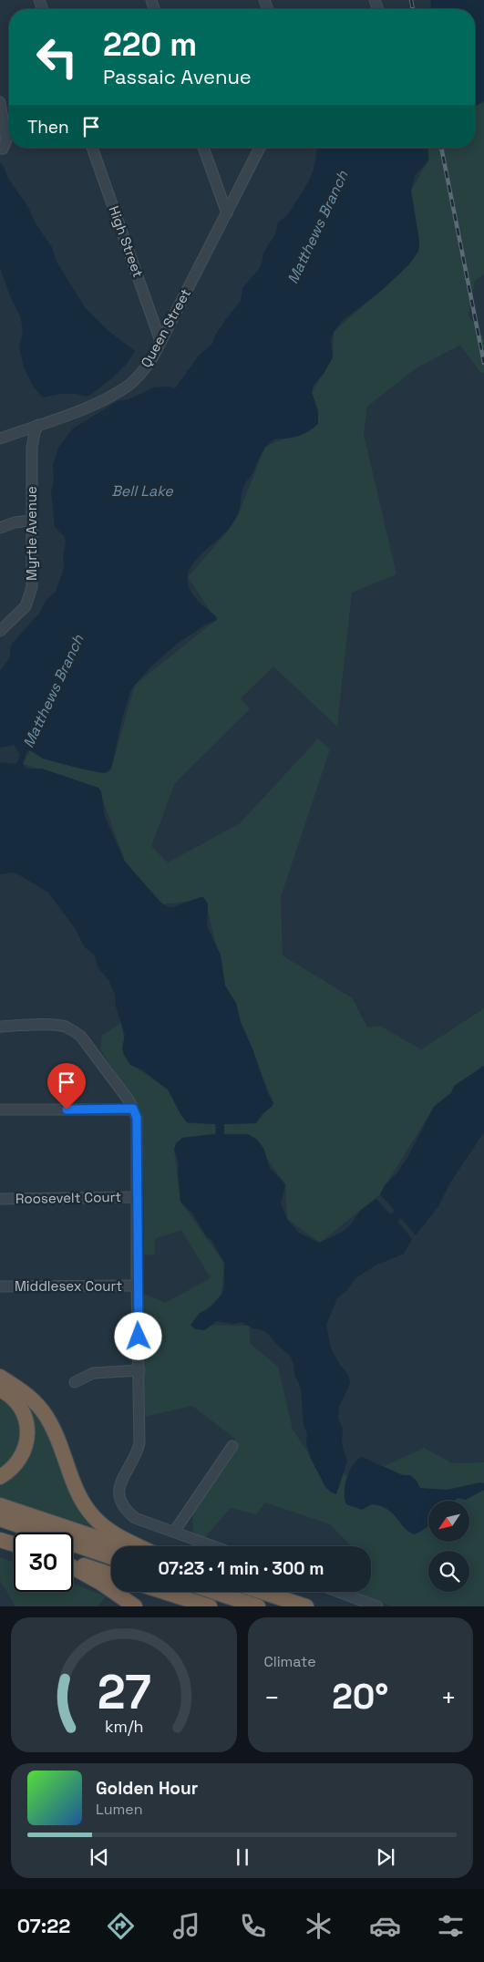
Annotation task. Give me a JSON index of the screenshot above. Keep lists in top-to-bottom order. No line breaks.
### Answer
{"streets":{"street":["High Street","Queen Street","Myrtle Avenue","Roosevelt Court","Middlesex Court"]},"crossings":[["High Street","Queen Street"],["Queen Street","Myrtle Avenue"]],"water":["Matthews Branch","Bell Lake"],"north":"bottom left","page":{"turn":["220 m","Passaic Avenue"],"then":"Then","limit":"30","trip":"07:23 · 1 min · 300 m","tile":"Climate","heat":["−","20°","+"],"song":["Golden Hour","Lumen"],"tabs":"07:22","gauge":["27","km/h"]}}
